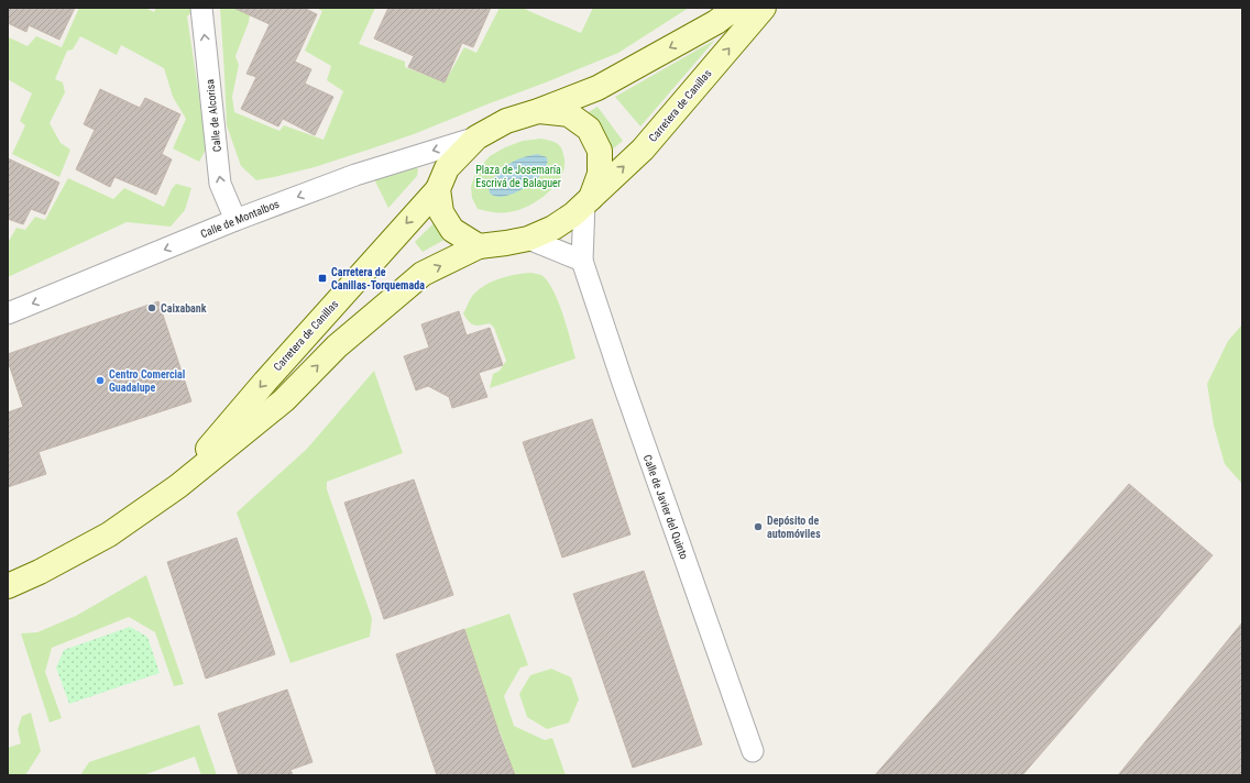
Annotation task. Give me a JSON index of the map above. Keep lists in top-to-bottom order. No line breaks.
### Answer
{"streets":{"street":["Carretera de Canillas","Calle de Alcorisa","Calle de Montalbos","Calle de Javier del Quinto"]},"crossings":[["Carretera de Canillas","Calle de Montalbos"],["Carretera de Canillas","Calle de Javier del Quinto"],["Calle de Alcorisa","Calle de Montalbos"],["Calle de Montalbos","Calle de Javier del Quinto"]],"one_way":["Calle de Alcorisa","Calle de Montalbos"],"parks":["Plaza de Josemaría Escrivá de Balaguer"],"places":{"transit":["Carretera de Canillas-Torquemada"],"other":["Caixabank","Centro Comercial Guadalupe","Depósito de automóviles"]}}
